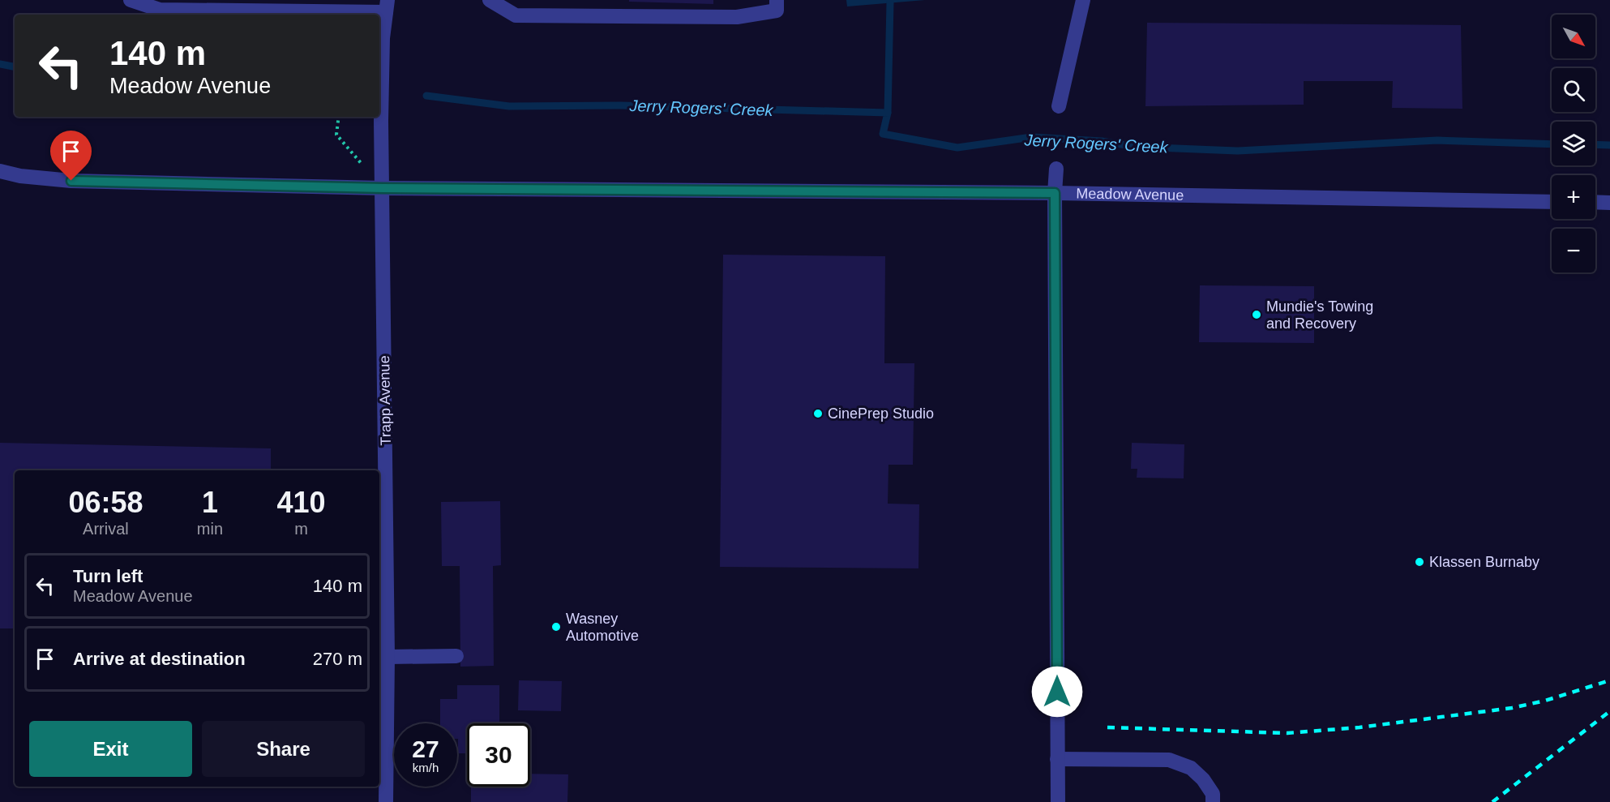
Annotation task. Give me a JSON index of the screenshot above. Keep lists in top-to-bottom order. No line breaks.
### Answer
{"streets":{"street":["Meadow Avenue","Trapp Avenue"]},"crossings":[["Meadow Avenue","Trapp Avenue"]],"water":["Jerry Rogers' Creek"],"places":["Mundie's Towing and Recovery","CinePrep Studio","Klassen Burnaby","Wasney Automotive"],"north":"bottom right","page":{"map_buttons":["+","−"],"turn":["140 m","Meadow Avenue"],"eta":["06:58","Arrival","1","min","410","m"],"list":[{"name":"Turn left","note":"Meadow Avenue","value":"140 m"},{"name":"Arrive at destination","value":"270 m"}],"buttons":["Exit","Share"],"speed":"27 km/h","limit":"30"}}
